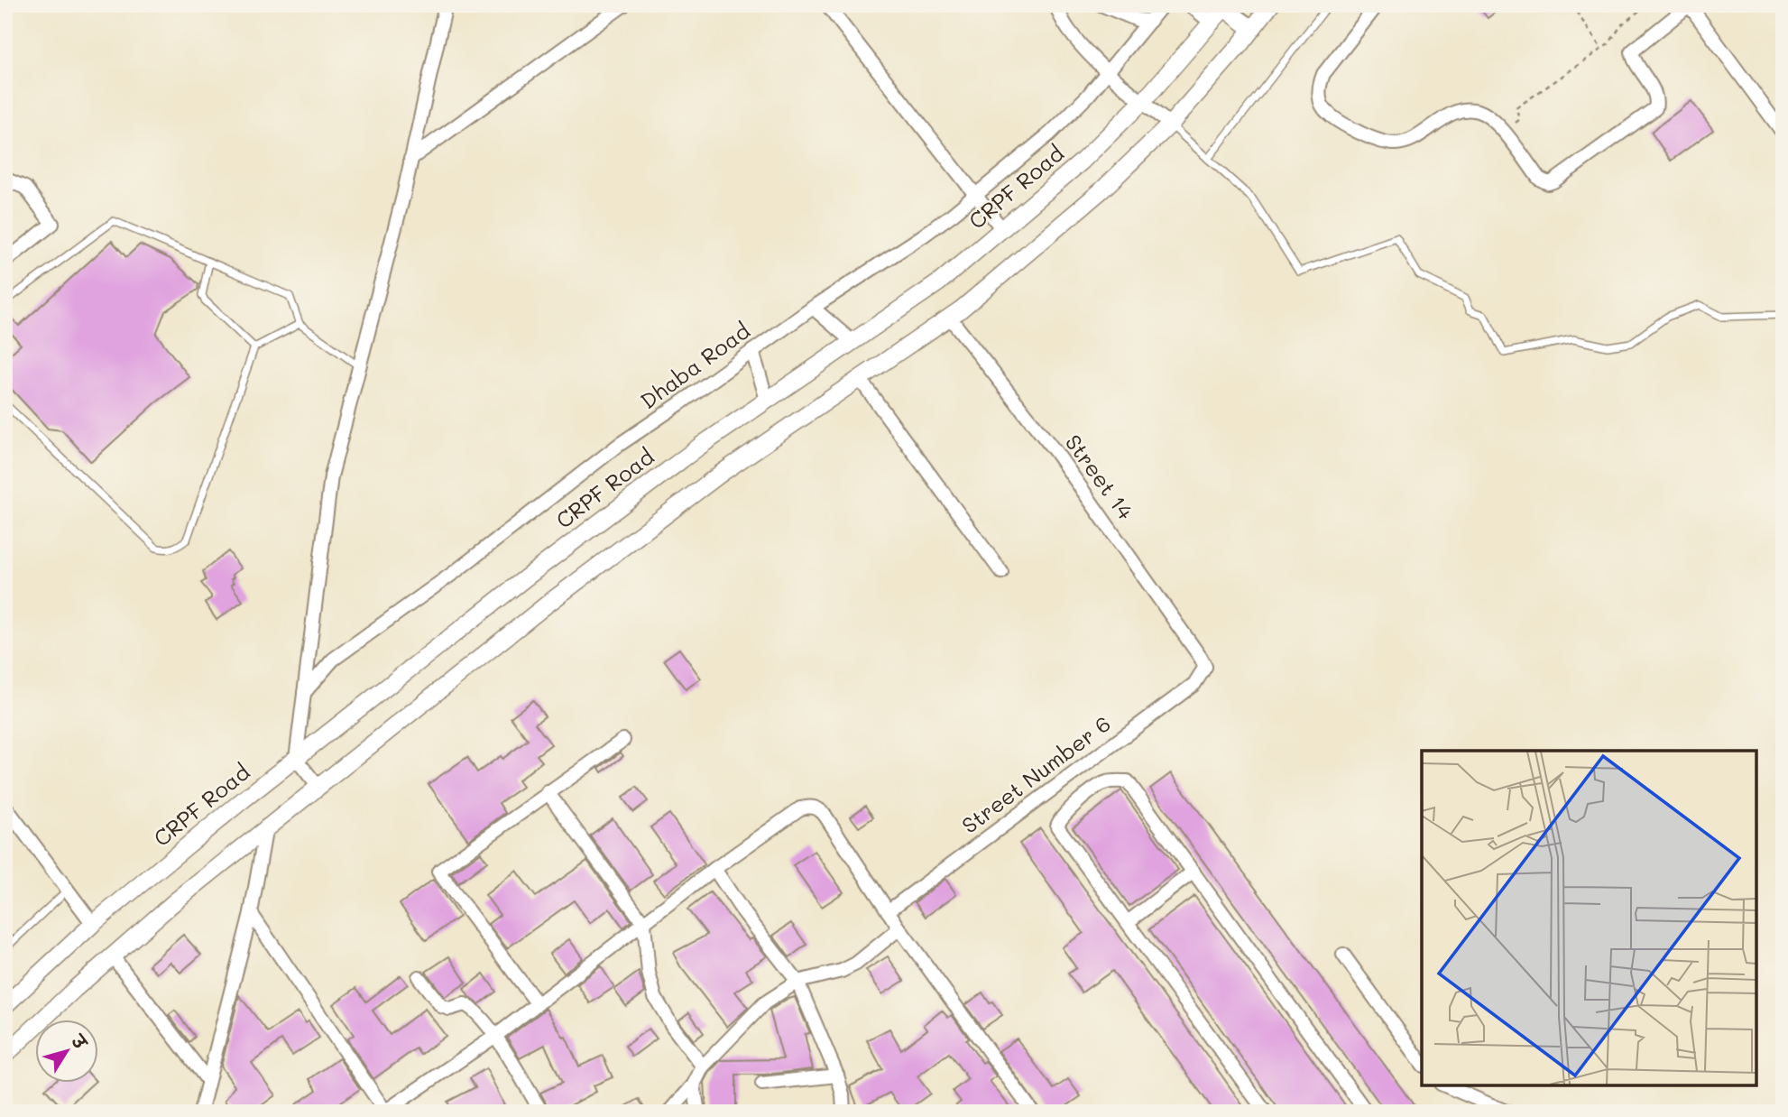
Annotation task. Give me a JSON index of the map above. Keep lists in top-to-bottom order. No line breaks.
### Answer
{"streets":{"street":["CRPF Road","Dhaba Road","Street 14","Street Number 6"]},"crossings":[["Street 14","Street Number 6"]],"north":"top right"}
